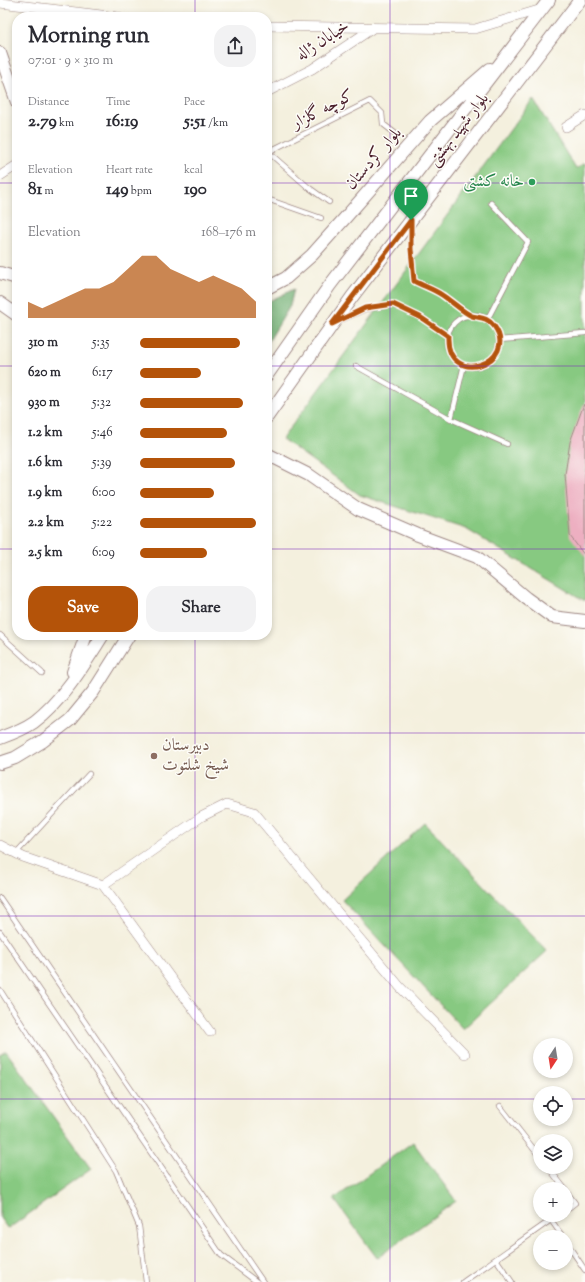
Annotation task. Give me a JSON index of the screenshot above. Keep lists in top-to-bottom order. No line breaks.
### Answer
{"streets":{"main road":["بلوار شهید بهشتی","بلوار کردستان"],"street":["خیابان ژاله"],"lane":["کوچه گلزار"]},"crossings":[["بلوار شهید بهشتی","بلوار کردستان"]],"places":["خانه کشتی","دبیرستان شیخ شلتوت"],"north":"bottom","page":{"heading":["Morning run","07:01 · 9 × 310 m"],"stats":[["Distance","2.79 km"],["Time","16:19"],["Pace","5:51 /km"],["Elevation","81 m"],["Heart rate","149 bpm"],["kcal","190"]],"chart":["Elevation","168–176 m"],"list":[{"name":"310 m","note":"5:35"},{"name":"620 m","note":"6:17"},{"name":"930 m","note":"5:32"},{"name":"1.2 km","note":"5:46"},{"name":"1.6 km","note":"5:39"},{"name":"1.9 km","note":"6:00"},{"name":"2.2 km","note":"5:22"},{"name":"2.5 km","note":"6:09"}],"buttons":["Save","Share"],"map_buttons":["+","−"]}}
